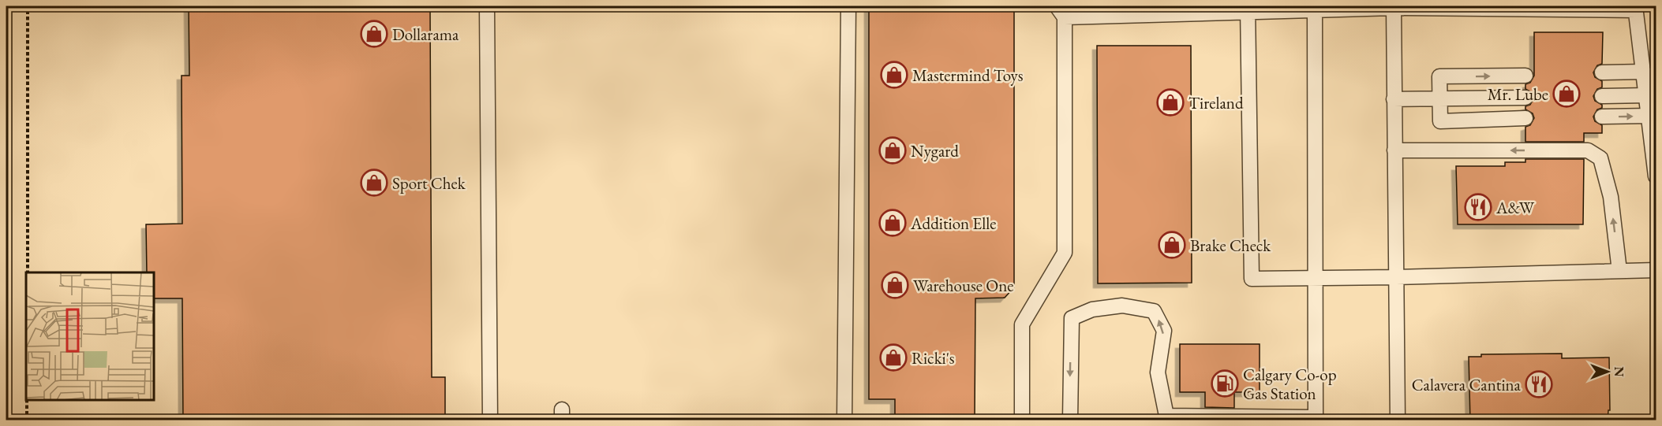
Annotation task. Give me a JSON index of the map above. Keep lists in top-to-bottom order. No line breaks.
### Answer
{"places":{"shop":["Dollarama","Mastermind Toys","Mr. Lube","Tireland","Nygard","Sport Chek","Addition Elle","Brake Check","Warehouse One","Ricki's"],"restaurant":["A&W","Calavera Cantina"],"fuel station":["Calgary Co-op Gas Station"]},"north":"right"}
